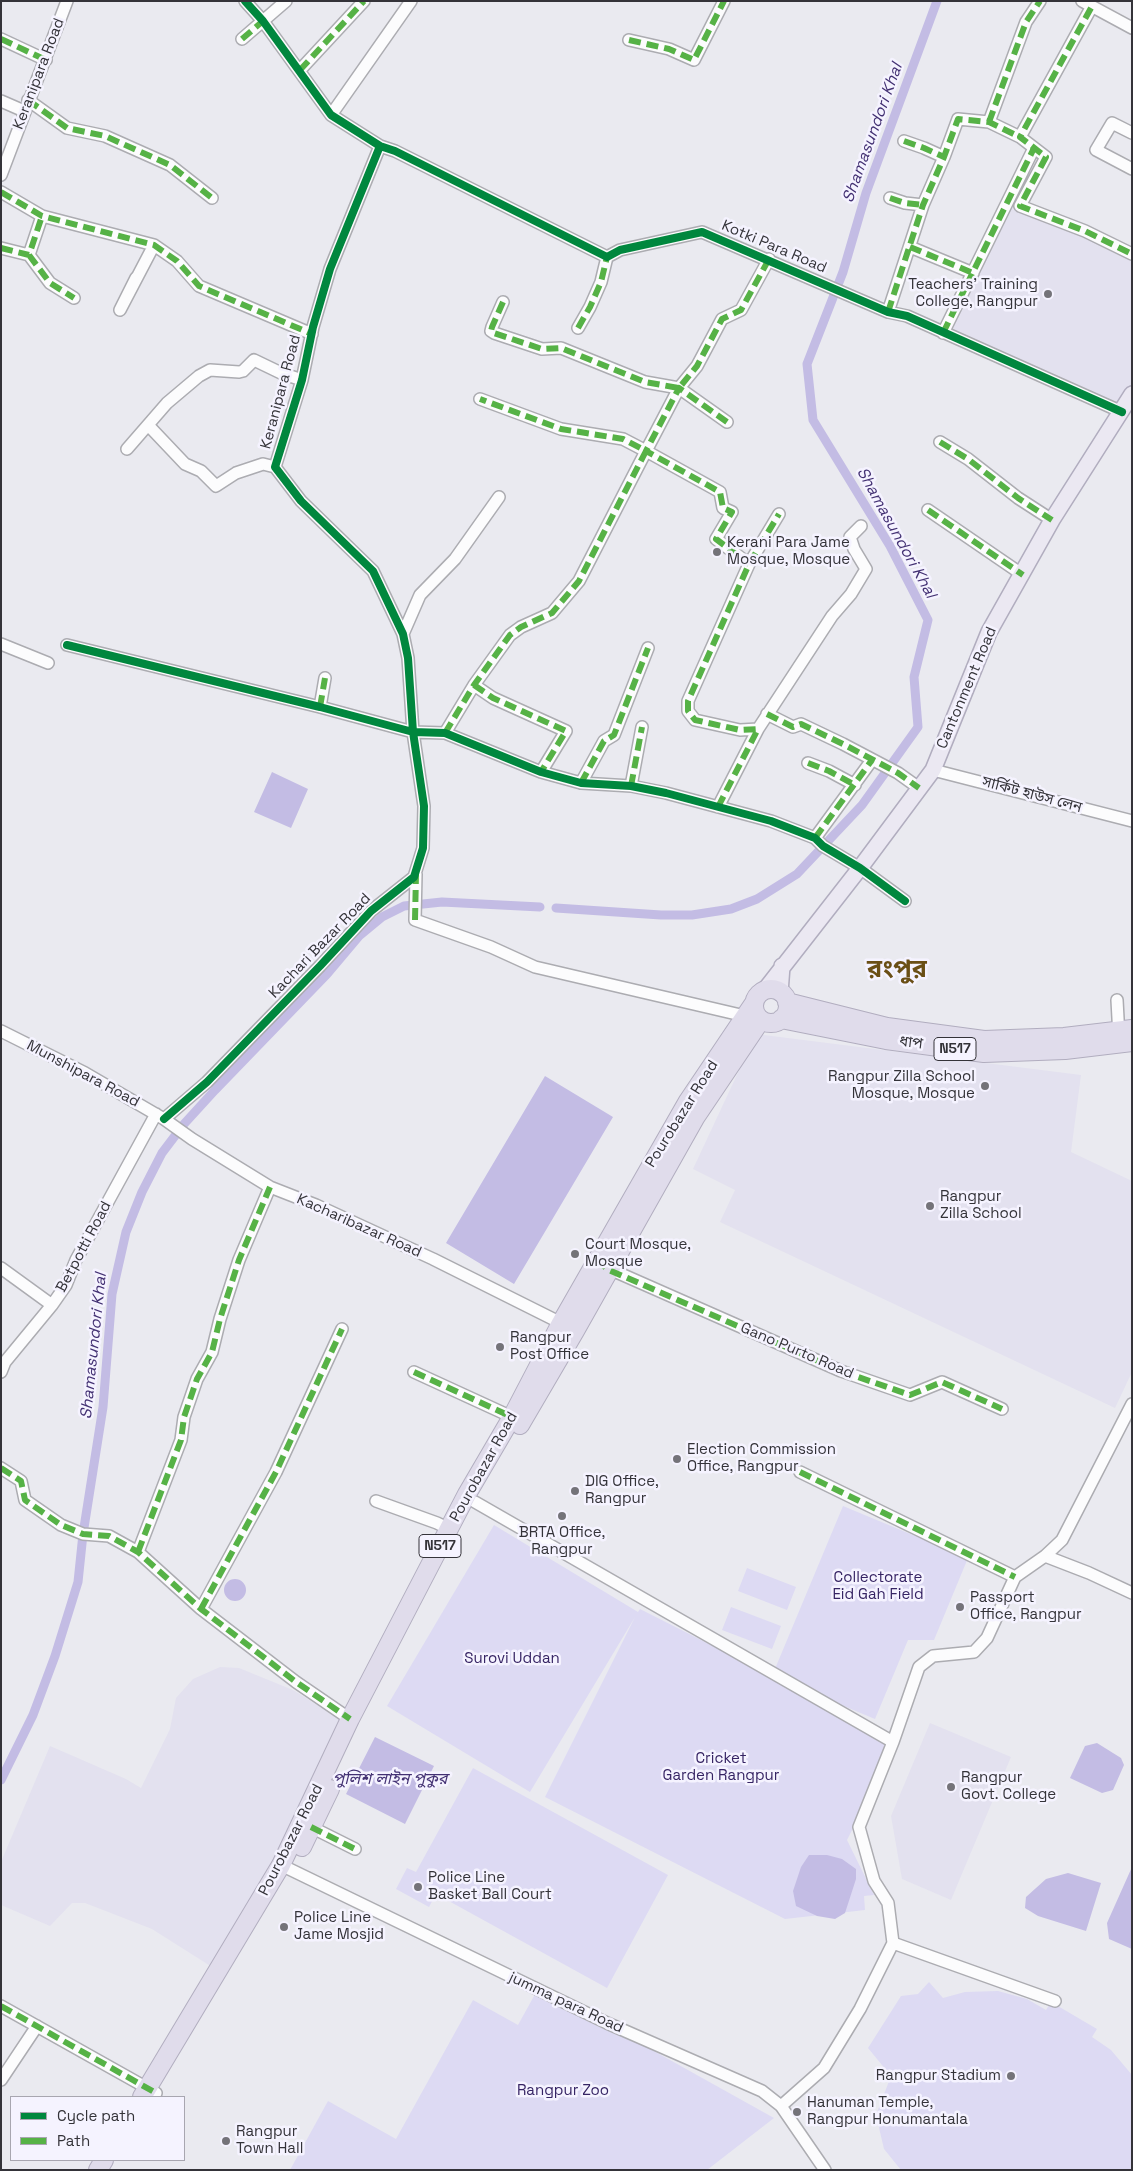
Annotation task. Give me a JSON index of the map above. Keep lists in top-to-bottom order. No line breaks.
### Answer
{"streets":{"highway":["ধাপ","N517","Pourobazar Road"],"main road":["Cantonment Road"],"street":["Keranipara Road","Kotki Para Road","সার্কিট হাউস লেন","Kachari Bazar Road","Munshipara Road","Kacharibazar Road","Betpotti Road","Gano Purto Road","jumma para Road"]},"crossings":[["Kotki Para Road","Cantonment Road"],["Cantonment Road","সার্কিট হাউস লেন"],["Cantonment Road","ধাপ"],["Cantonment Road","Pourobazar Road"],["Kachari Bazar Road","Munshipara Road"],["Kachari Bazar Road","Kacharibazar Road"],["Kachari Bazar Road","Betpotti Road"],["ধাপ","Pourobazar Road"],["Munshipara Road","Kacharibazar Road"],["Munshipara Road","Betpotti Road"],["Pourobazar Road","Kacharibazar Road"],["Pourobazar Road","Gano Purto Road"],["Pourobazar Road","jumma para Road"],["Kacharibazar Road","Betpotti Road"]],"districts":["রংপুর"],"water":["Shamasundori Khal","পুলিশ লাইন পুকুর"],"parks":["Collectorate Eid Gah Field","Surovi Uddan","Cricket Garden Rangpur","Rangpur Zoo"],"places":["Teachers' Training College, Rangpur","Kerani Para Jame Mosque, Mosque","Rangpur Zilla School Mosque, Mosque","Rangpur Zilla School","Court Mosque, Mosque","Rangpur Post Office","Election Commission Office, Rangpur","DIG Office, Rangpur","BRTA Office, Rangpur","Passport Office, Rangpur","Rangpur Govt. College","Police Line Basket Ball Court","Police Line Jame Mosjid","Rangpur Stadium","Hanuman Temple, Rangpur Honumantala","Rangpur Town Hall"],"legend":["Cycle path","Path"]}
